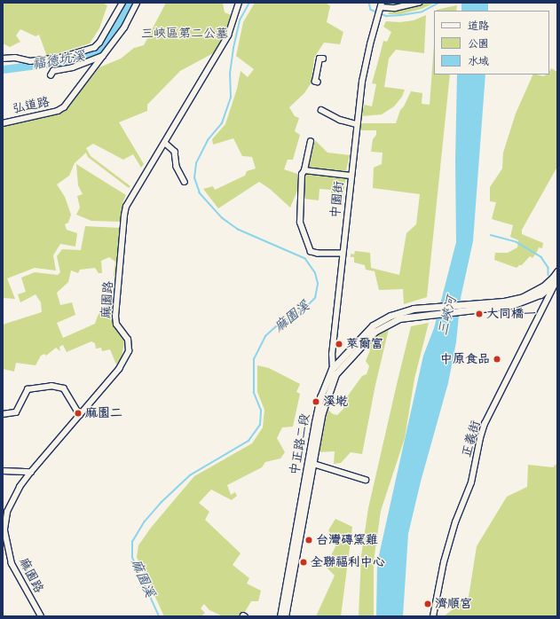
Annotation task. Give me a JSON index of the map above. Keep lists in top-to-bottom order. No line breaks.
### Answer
{"streets":{"main road":["中正路二段"],"street":["弘道路","中園街","麻園路","正義街"]},"crossings":[["中園街","中正路二段"],["正義街","中正路二段"]],"water":["福德坑溪","三峽河","麻園溪"],"parks":["三峽區第二公墓"],"places":["大同橋一","萊爾富","中原食品","溪墘","麻園二","台灣磚窯雞","全聯福利中心","濟順宮"],"legend":["道路","公園","水域"]}
